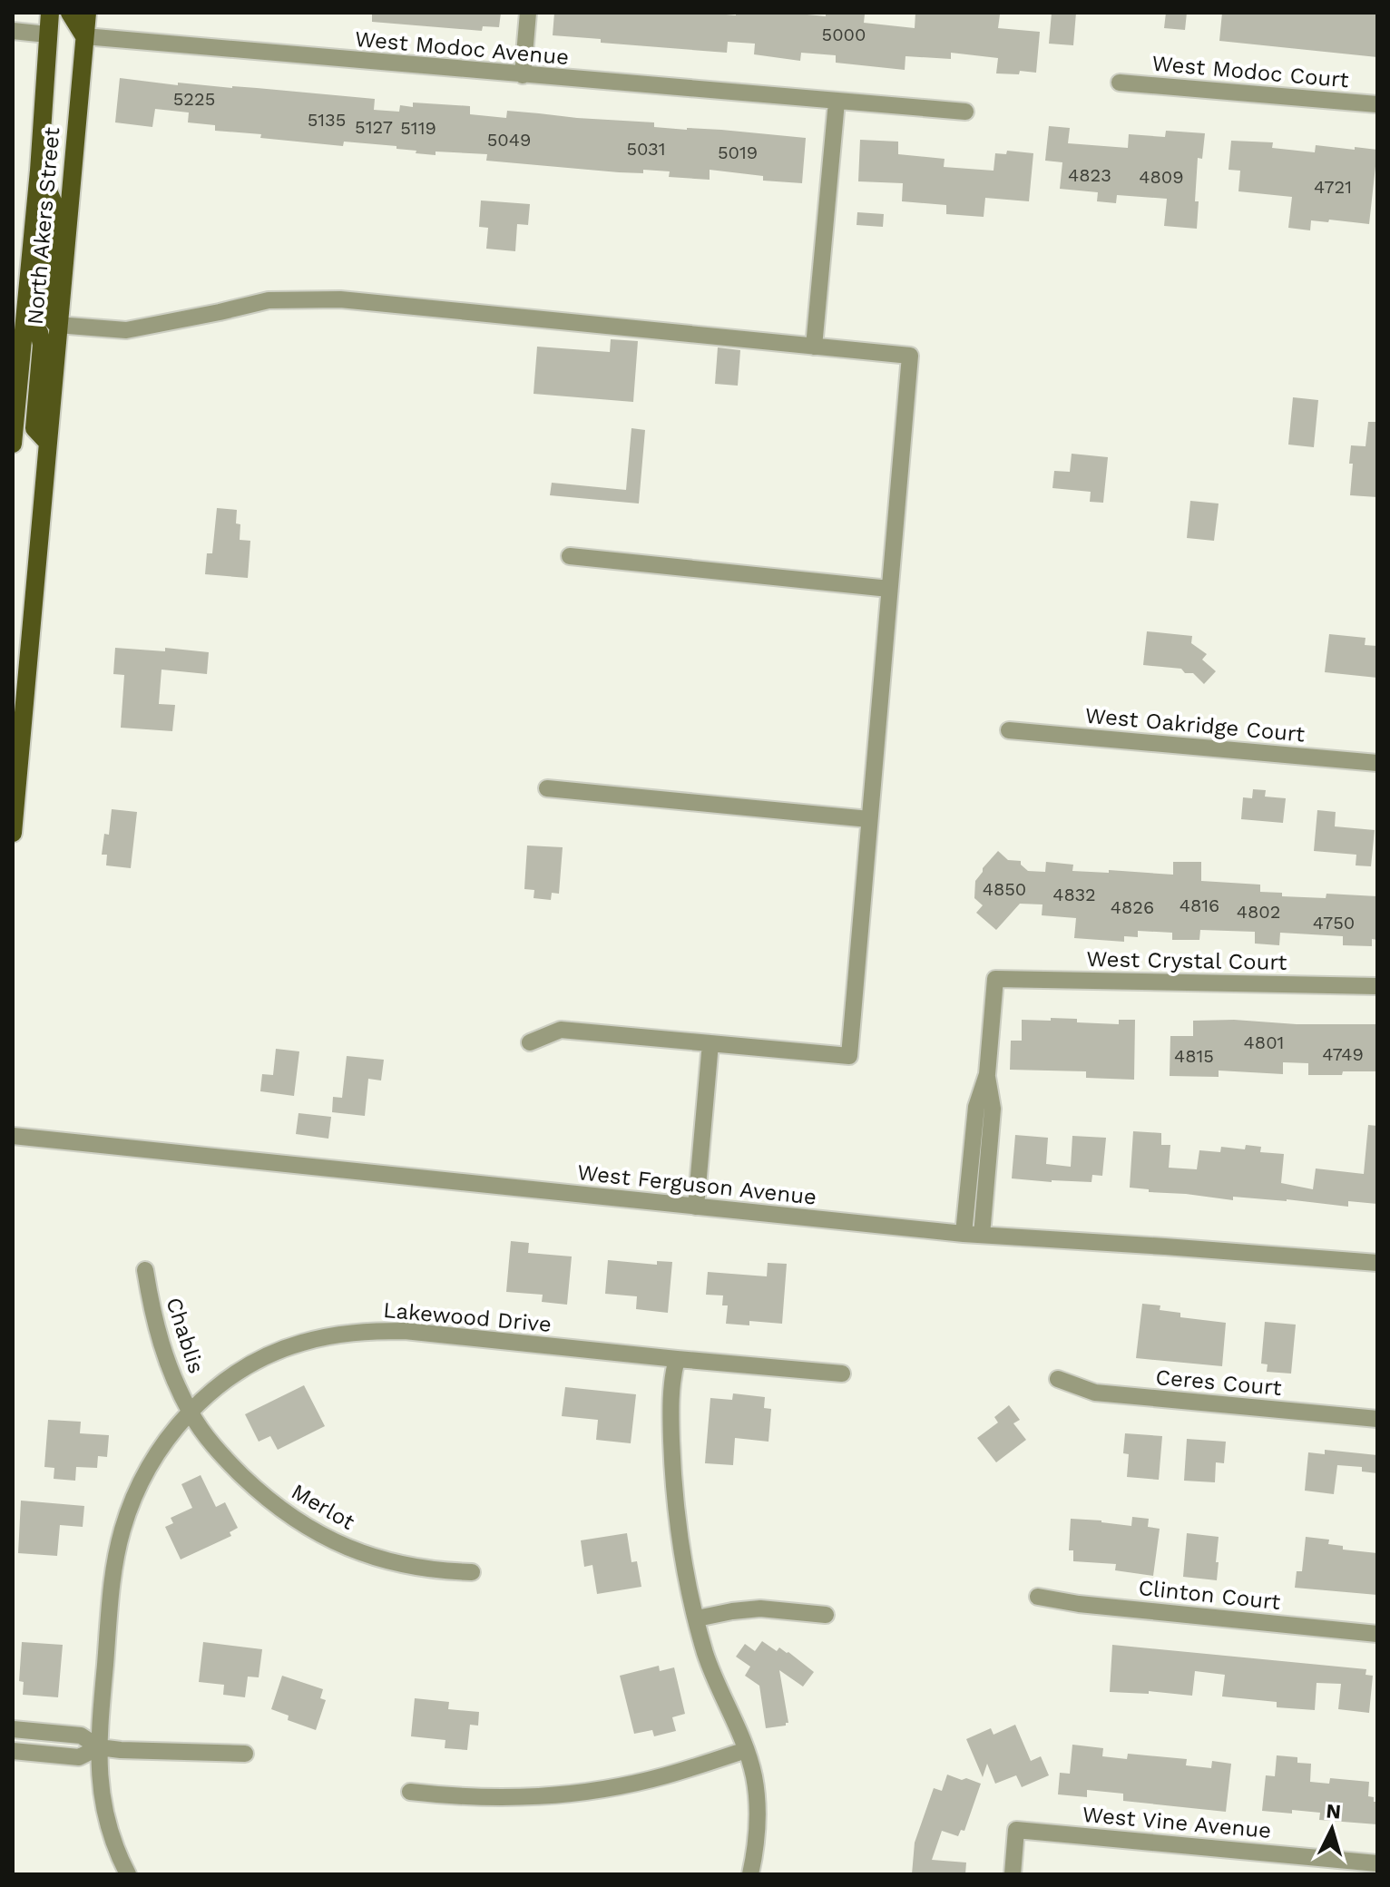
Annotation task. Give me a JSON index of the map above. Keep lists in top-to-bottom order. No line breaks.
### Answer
{"streets":{"main road":["North Akers Street"],"street":["West Modoc Avenue","West Modoc Court","West Oakridge Court","West Crystal Court","West Ferguson Avenue","Lakewood Drive","Chablis","Ceres Court","Merlot","Clinton Court","West Vine Avenue"]},"crossings":[["West Modoc Avenue","North Akers Street"],["Lakewood Drive","Chablis"],["Lakewood Drive","Merlot"],["Chablis","Merlot"]],"house_numbers":["5000","5225","5135","5127","5119","5049","5031","5019","4823","4809","4721","4850","4832","4816","4826","4802","4750","4801","4749","4815"],"north":"top"}
